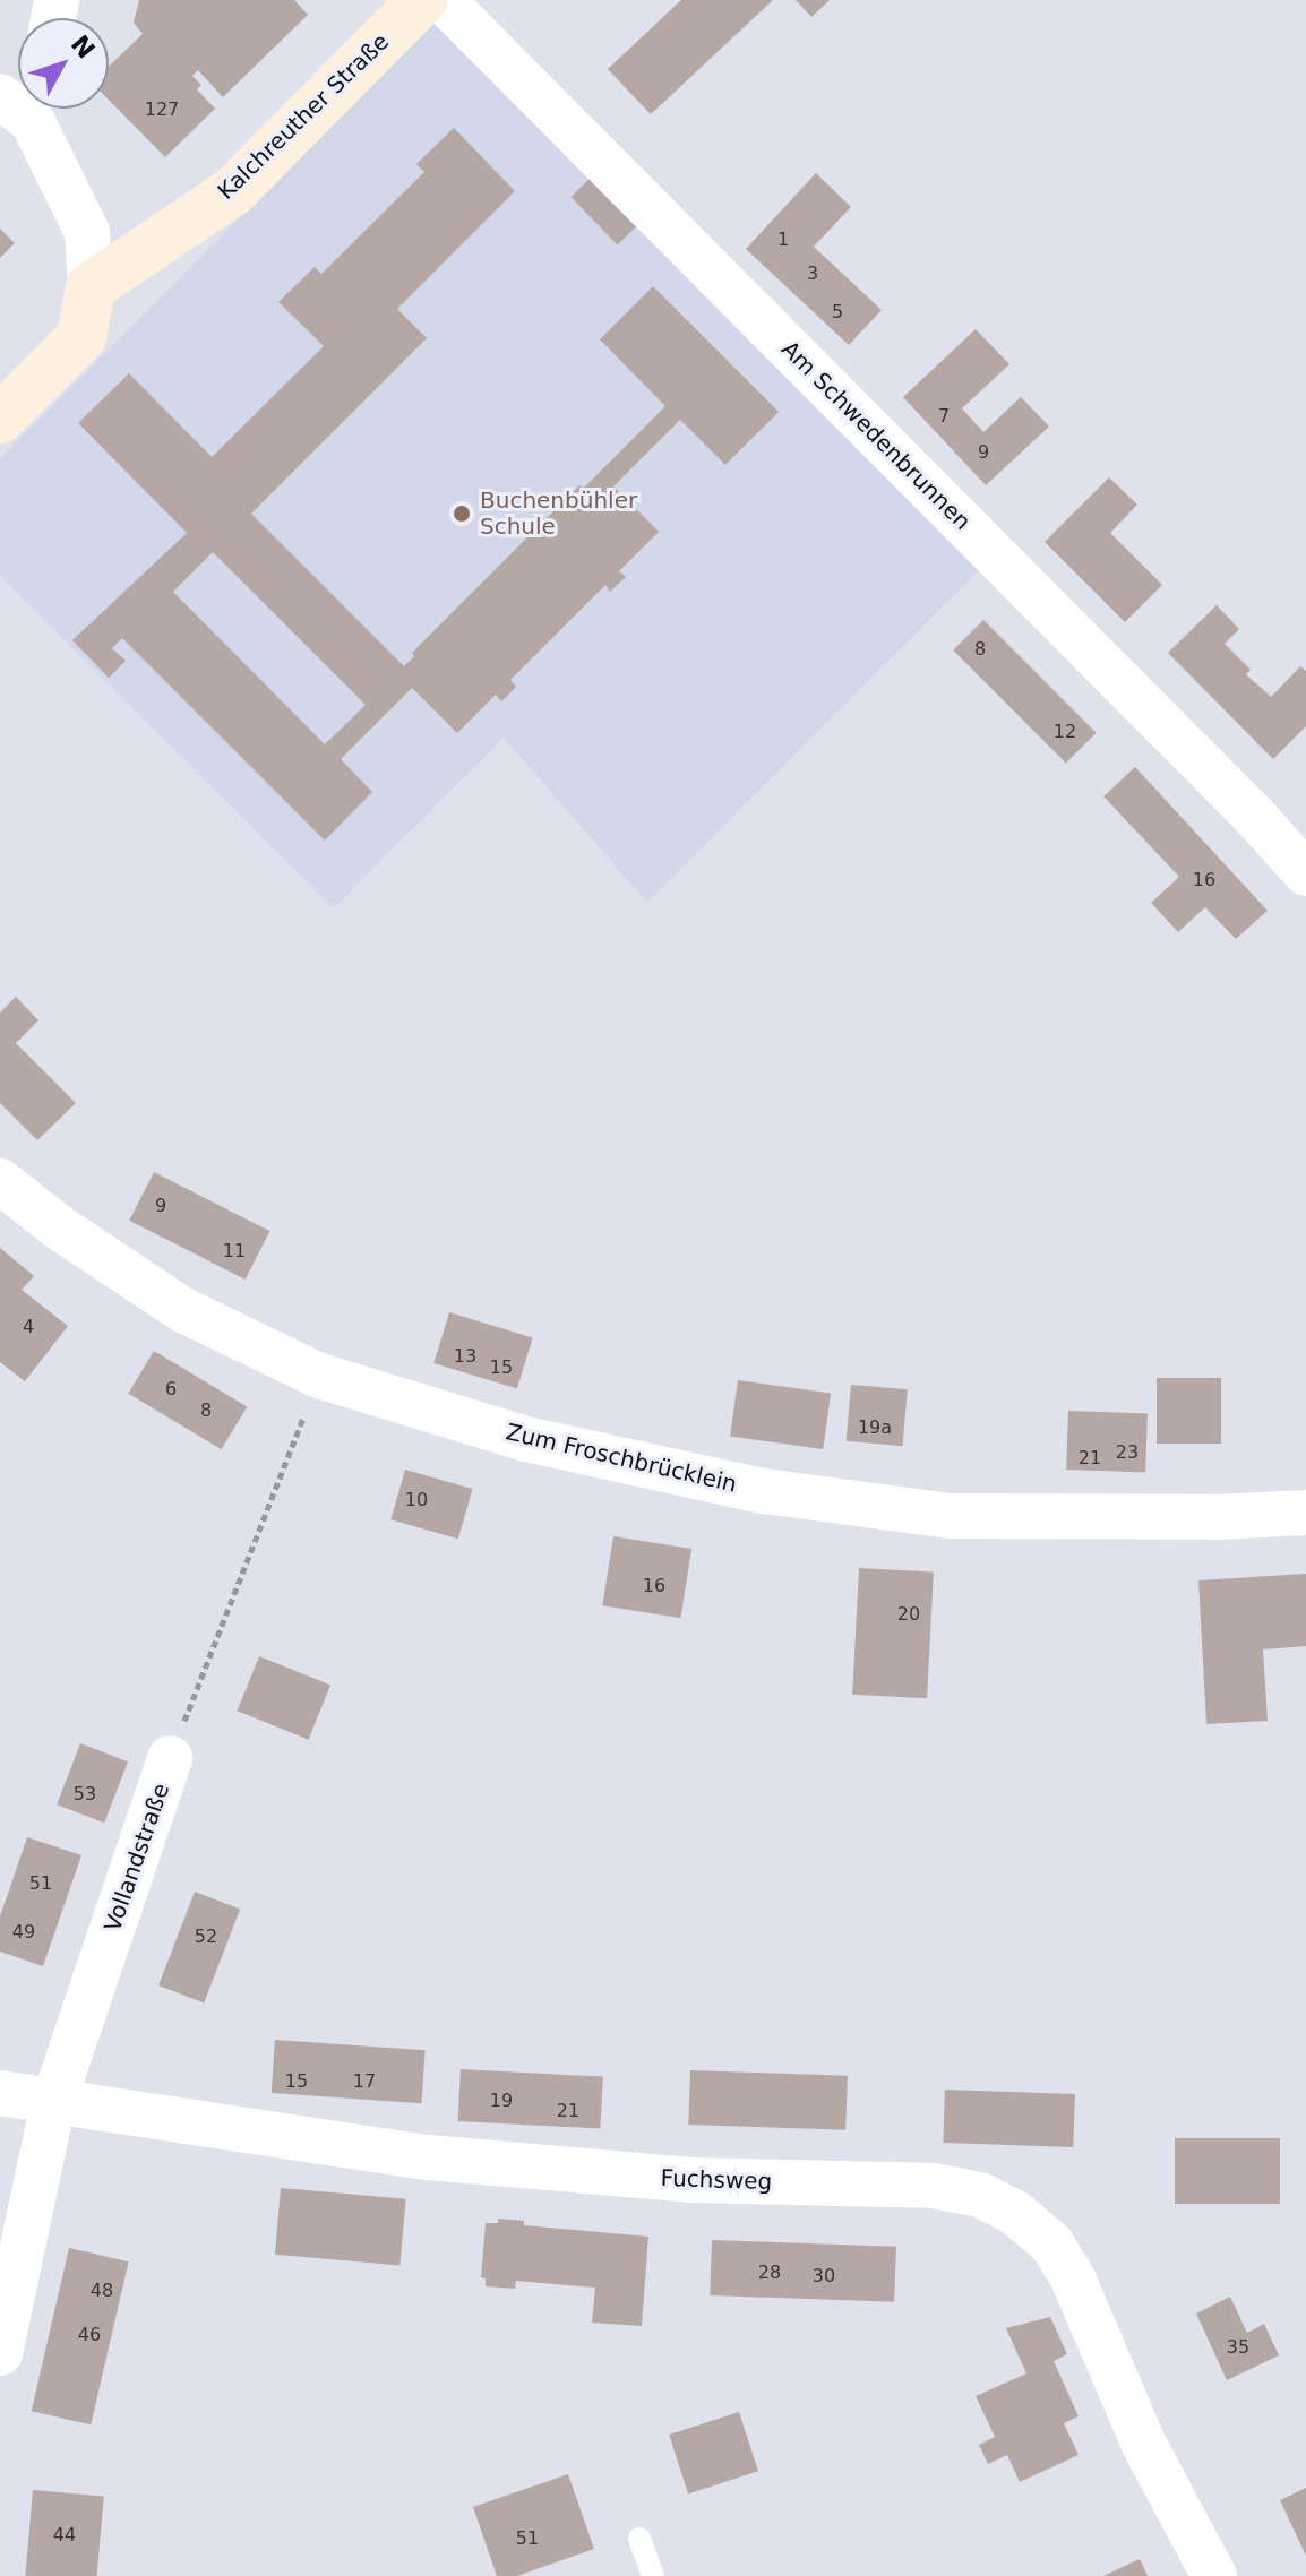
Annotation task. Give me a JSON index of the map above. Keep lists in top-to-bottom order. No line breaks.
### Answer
{"streets":{"street":["Kalchreuther Straße","Am Schwedenbrunnen","Zum Froschbrücklein","Vollandstraße","Fuchsweg"]},"crossings":[["Zum Froschbrücklein","Vollandstraße"],["Vollandstraße","Fuchsweg"]],"places":["Buchenbühler Schule"],"house_numbers":["127","1","3","5","7","9","8","12","16","9","11","4","13","15","6","8","19a","23","21","10","16","20","53","51","49","52","15","17","19","21","28","30","48","46","35","44","51"],"north":"top right"}
